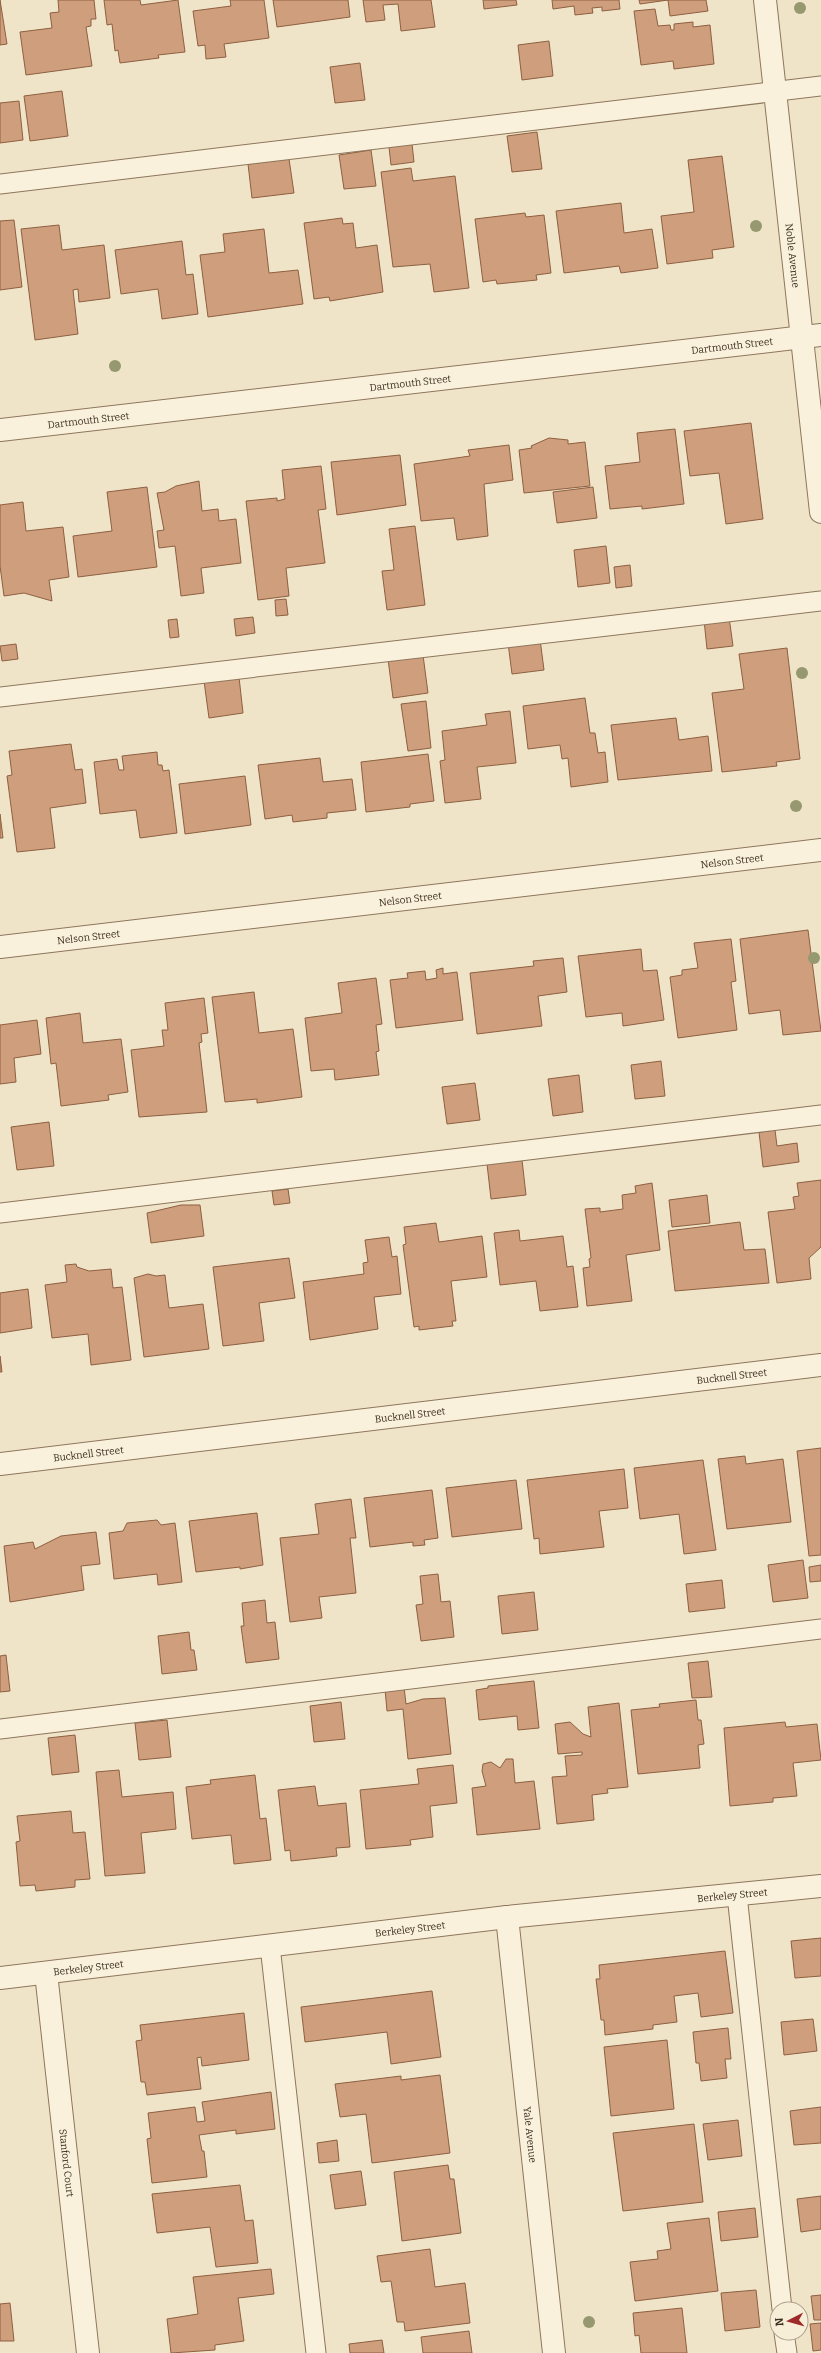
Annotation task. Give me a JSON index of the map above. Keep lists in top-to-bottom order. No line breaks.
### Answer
{"streets":{"street":["Noble Avenue","Dartmouth Street","Nelson Street","Bucknell Street","Berkeley Street","Yale Avenue","Stanford Court"]},"crossings":[["Noble Avenue","Dartmouth Street"],["Berkeley Street","Yale Avenue"],["Berkeley Street","Stanford Court"]],"north":"left"}
